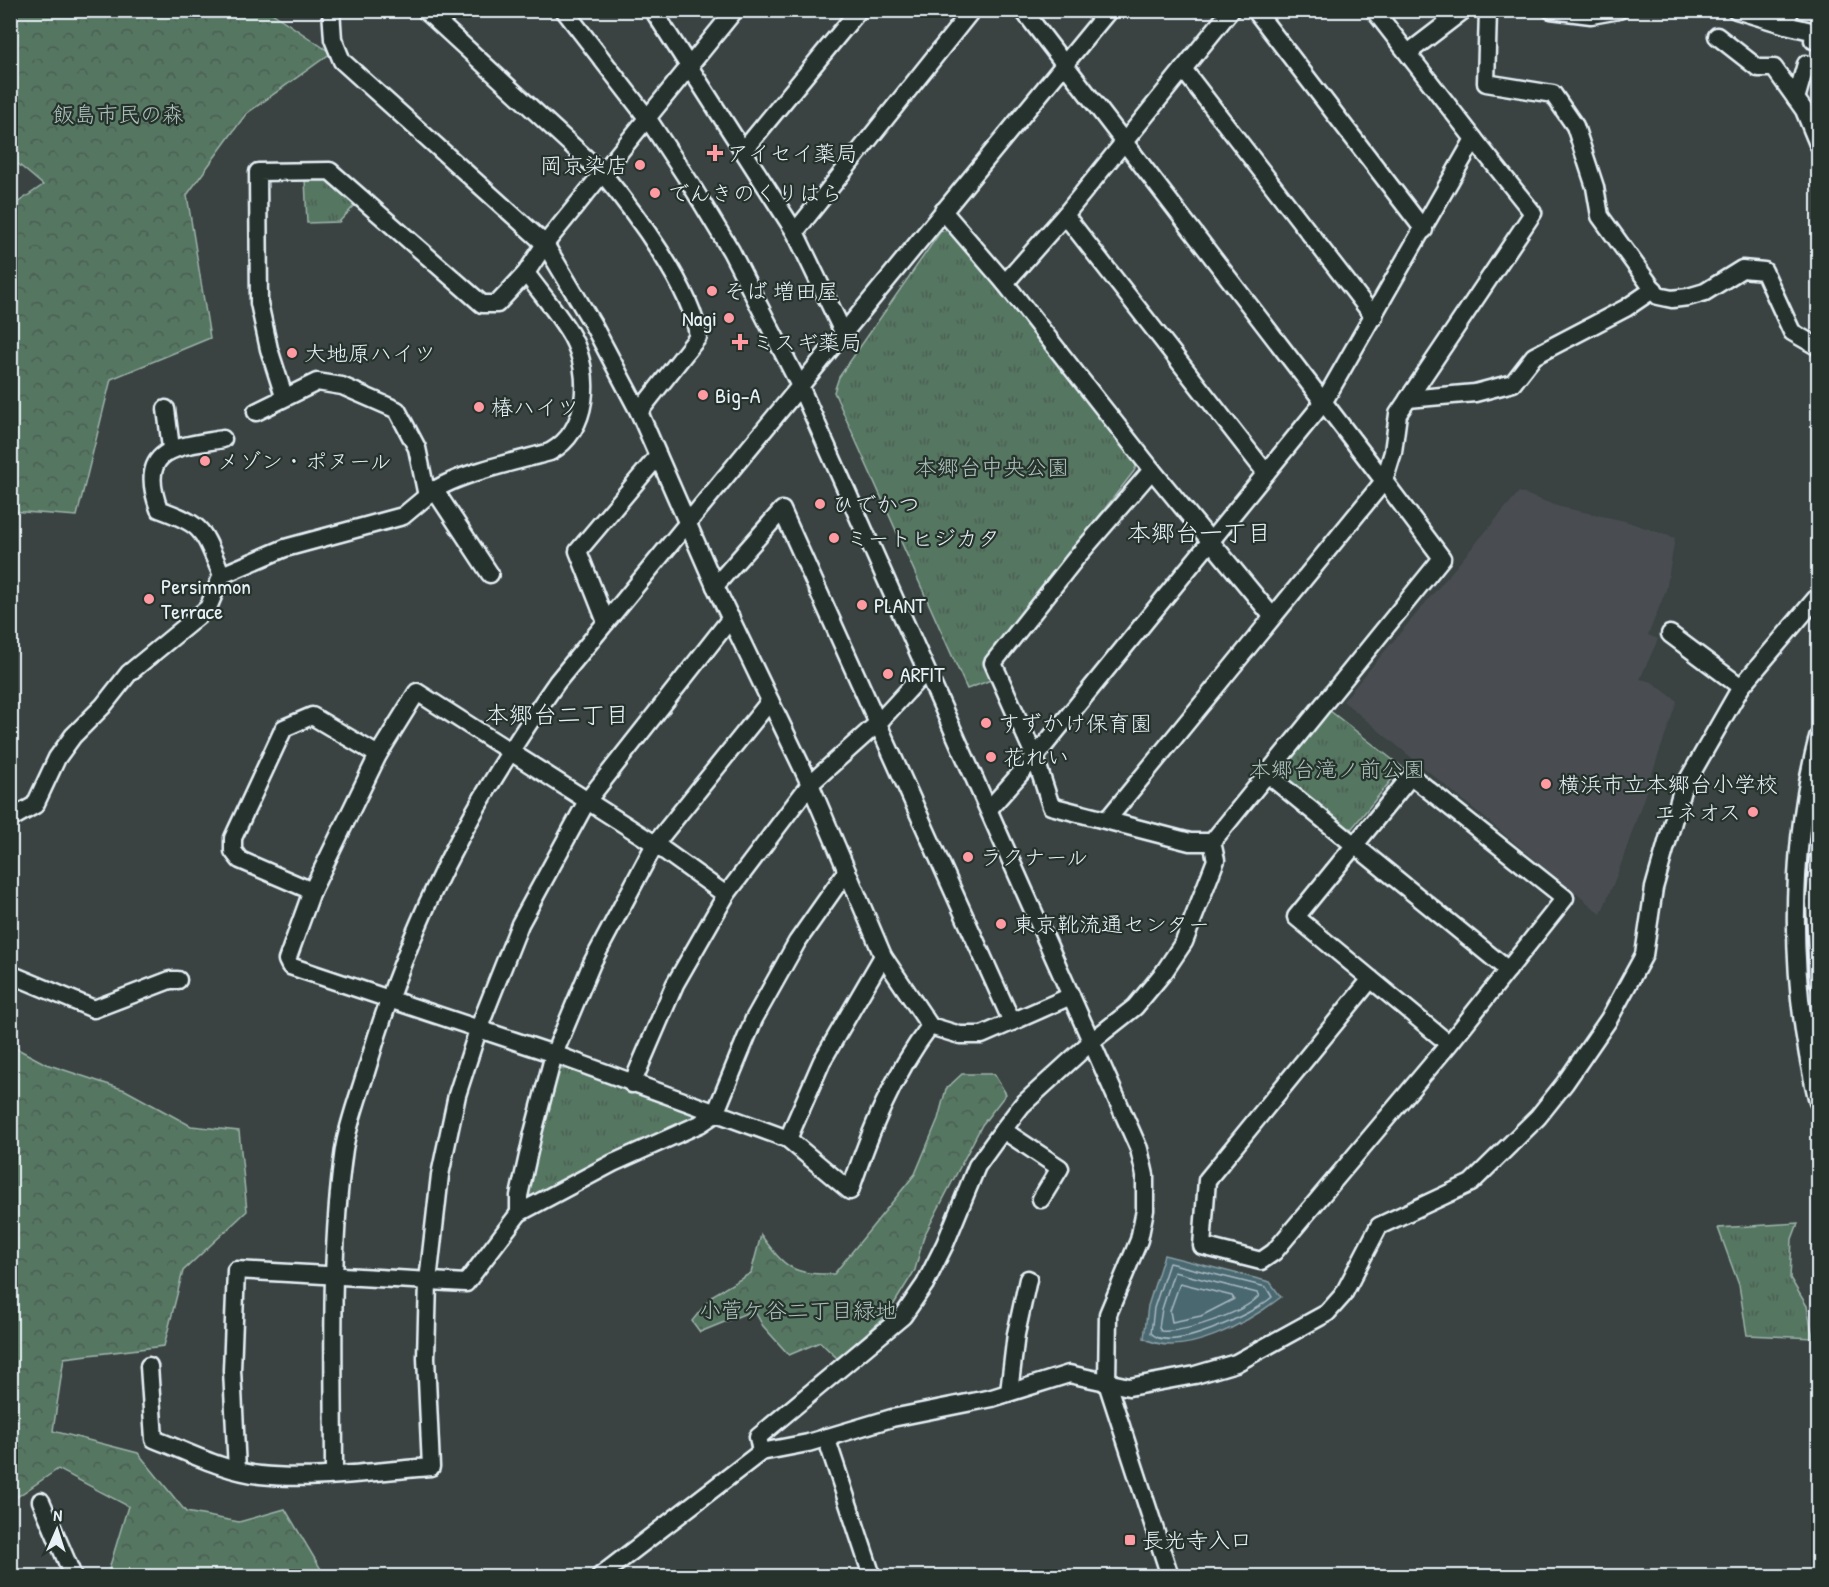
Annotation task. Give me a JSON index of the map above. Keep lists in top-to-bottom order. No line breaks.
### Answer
{"districts":["本郷台一丁目","本郷台二丁目"],"parks":["飯島市民の森","本郷台中央公園","本郷台滝ノ前公園","小菅ケ谷二丁目緑地"],"places":{"health":["アイセイ薬局","ミスギ薬局"],"other":["岡京染店","でんきのくりはら","そば 増田屋","Nagi","大地原ハイツ","Big-A","椿ハイツ","メゾン・ポヌール","ひでかつ","ミートヒジカタ","Persimmon Terrace","PLANT","ARFIT","すずかけ保育園","花れい","横浜市立本郷台小学校","エネオス","ラクナール","東京靴流通センター"],"transit":["長光寺入口"]},"north":"top"}
